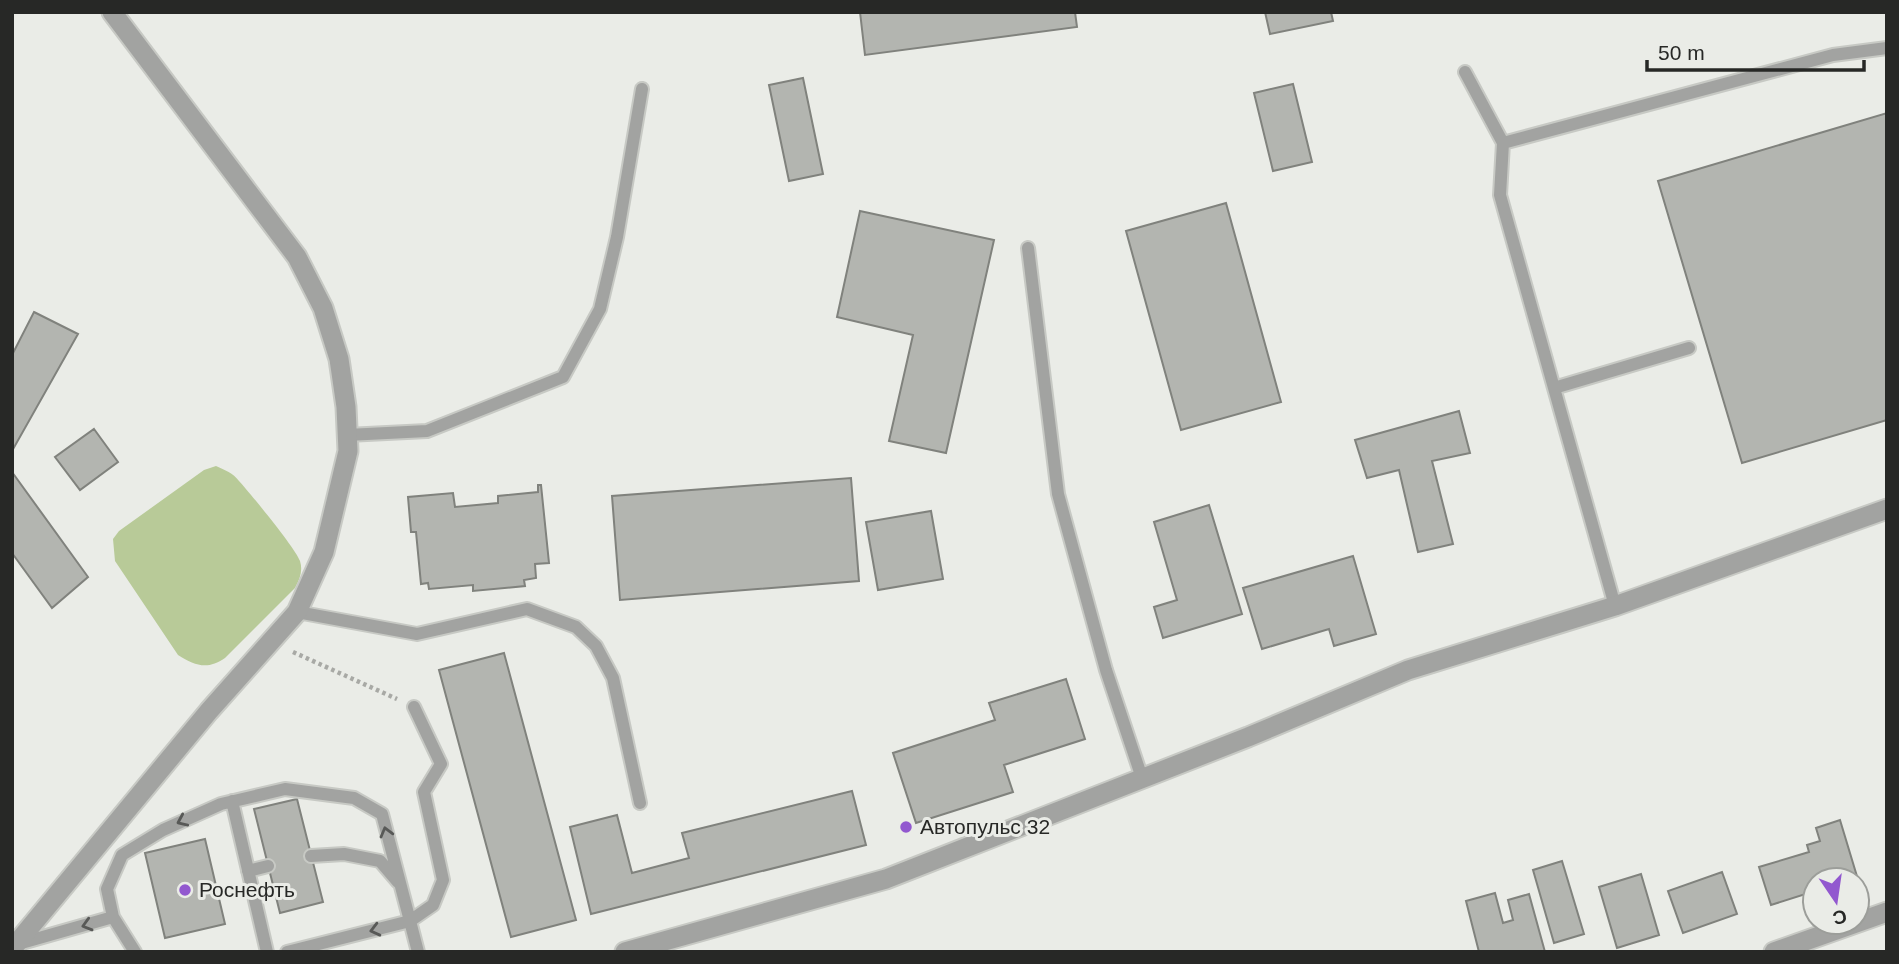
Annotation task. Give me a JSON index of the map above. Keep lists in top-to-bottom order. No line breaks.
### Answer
{"places":["Автопульс 32","Роснефть"],"scale_bar":"50 m","north":"bottom"}
